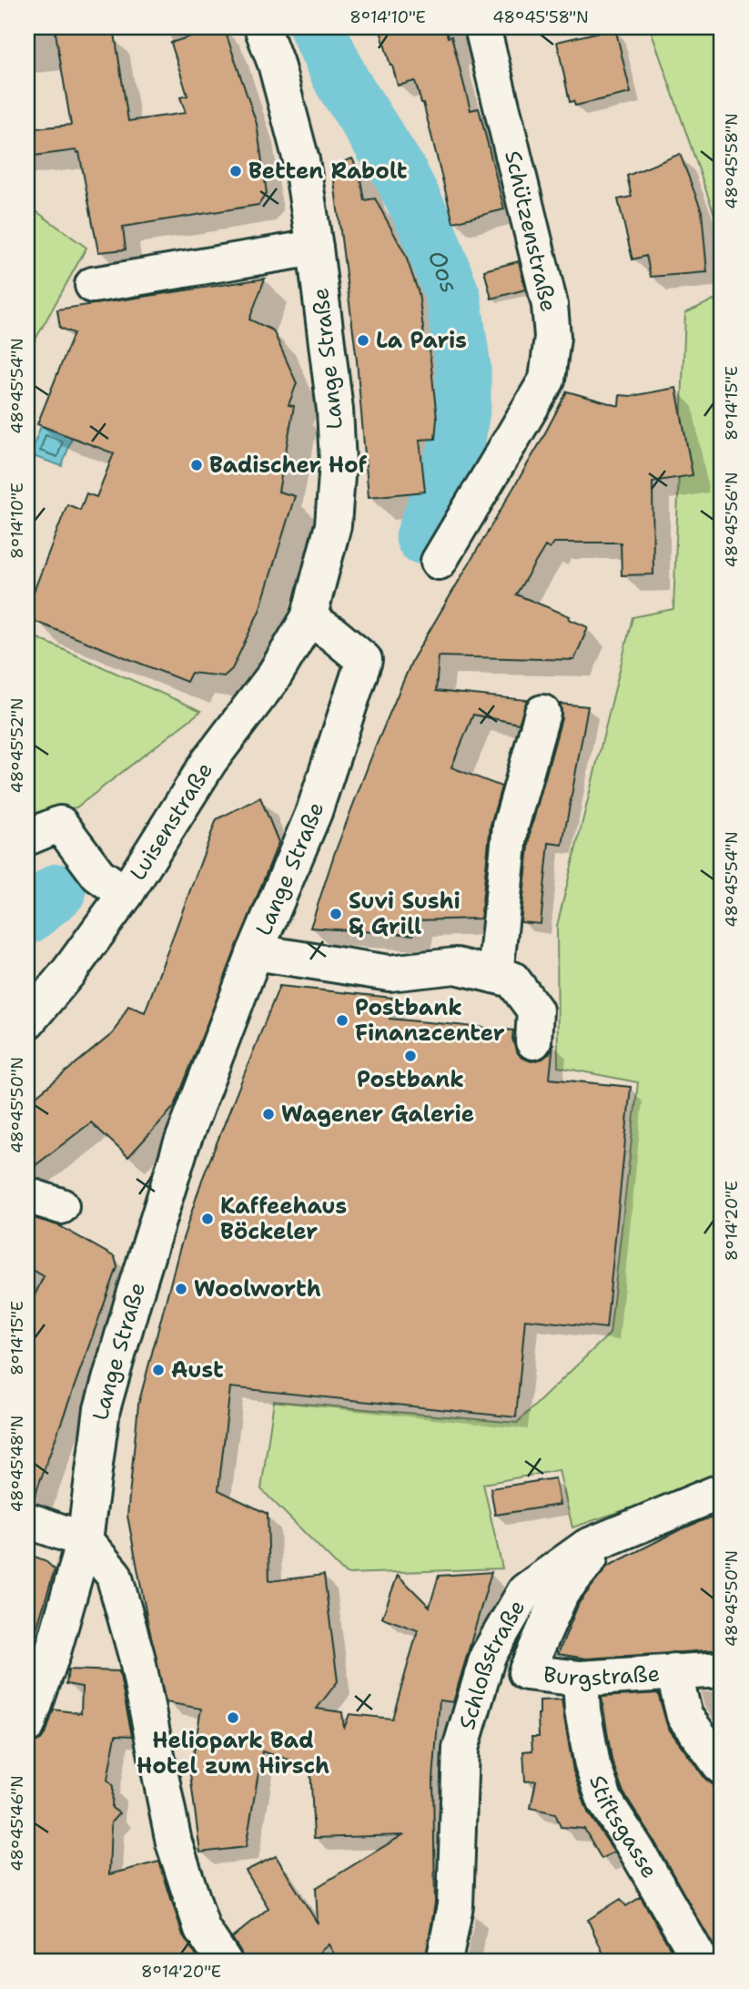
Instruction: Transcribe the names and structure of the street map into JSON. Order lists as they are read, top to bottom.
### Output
{
  "streets": {
    "street": [
      "Schützenstraße",
      "Lange Straße",
      "Luisenstraße",
      "Schloßstraße",
      "Burgstraße",
      "Stiftsgasse"
    ]
  },
  "crossings": [
    ["Lange Straße", "Luisenstraße"],
    ["Schloßstraße", "Burgstraße"],
    ["Burgstraße", "Stiftsgasse"]
  ],
  "water": ["Oos"],
  "places": [
    "Betten Rabolt",
    "La Paris",
    "Badischer Hof",
    "Suvi Sushi & Grill",
    "Postbank Finanzcenter",
    "Postbank",
    "Wagener Galerie",
    "Kaffeehaus Böckeler",
    "Woolworth",
    "Aust",
    "Heliopark Bad Hotel zum Hirsch"
  ],
  "coordinates": [
    "8°14'10\"E",
    "48°45'58\"N",
    "48°45'54\"N",
    "8°14'15\"E",
    "48°45'56\"N",
    "48°45'52\"N",
    "48°45'50\"N",
    "8°14'20\"E",
    "48°45'48\"N",
    "48°45'46\"N"
  ]
}
